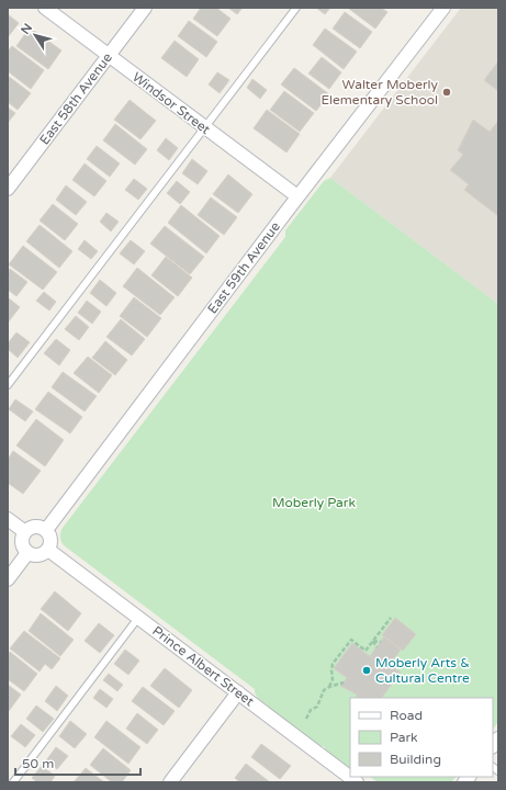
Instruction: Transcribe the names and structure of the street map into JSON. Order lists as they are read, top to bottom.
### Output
{
  "streets": {
    "street": [
      "East 58th Avenue",
      "Windsor Street",
      "East 59th Avenue",
      "Prince Albert Street"
    ]
  },
  "crossings": [
    ["East 58th Avenue", "Windsor Street"],
    ["Windsor Street", "East 59th Avenue"],
    ["East 59th Avenue", "Prince Albert Street"]
  ],
  "parks": ["Moberly Park"],
  "places": ["Walter Moberly Elementary School", "Moberly Arts & Cultural Centre"],
  "legend": ["Road", "Park", "Building"],
  "scale_bar": "50 m",
  "north": "top left"
}
